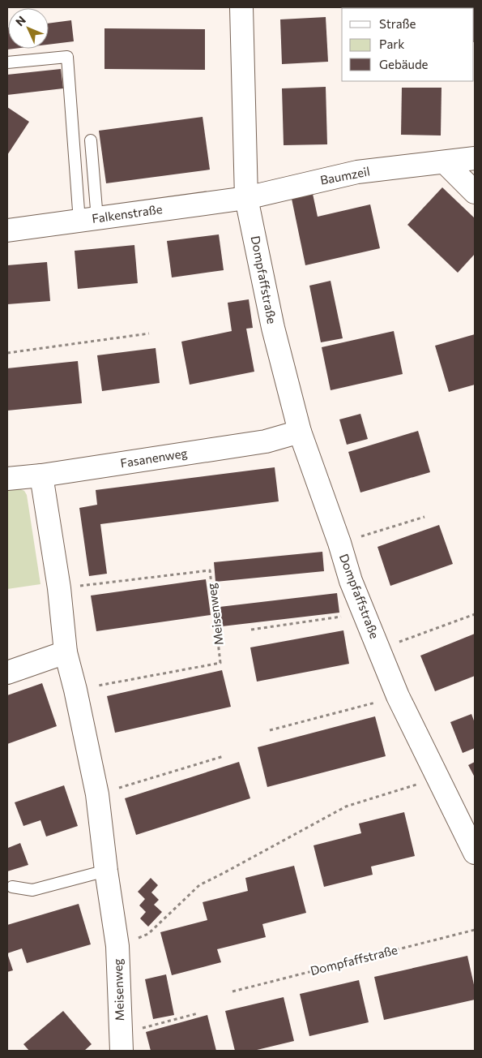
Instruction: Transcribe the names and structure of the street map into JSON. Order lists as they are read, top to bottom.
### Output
{
  "streets": {
    "street": [
      "Baumzeil",
      "Falkenstraße",
      "Dompfaffstraße",
      "Fasanenweg",
      "Meisenweg"
    ]
  },
  "crossings": [
    ["Baumzeil", "Falkenstraße"],
    ["Baumzeil", "Dompfaffstraße"],
    ["Falkenstraße", "Dompfaffstraße"],
    ["Dompfaffstraße", "Fasanenweg"],
    ["Dompfaffstraße", "Meisenweg"],
    ["Fasanenweg", "Meisenweg"]
  ],
  "legend": ["Straße", "Park", "Gebäude"],
  "north": "top left"
}
